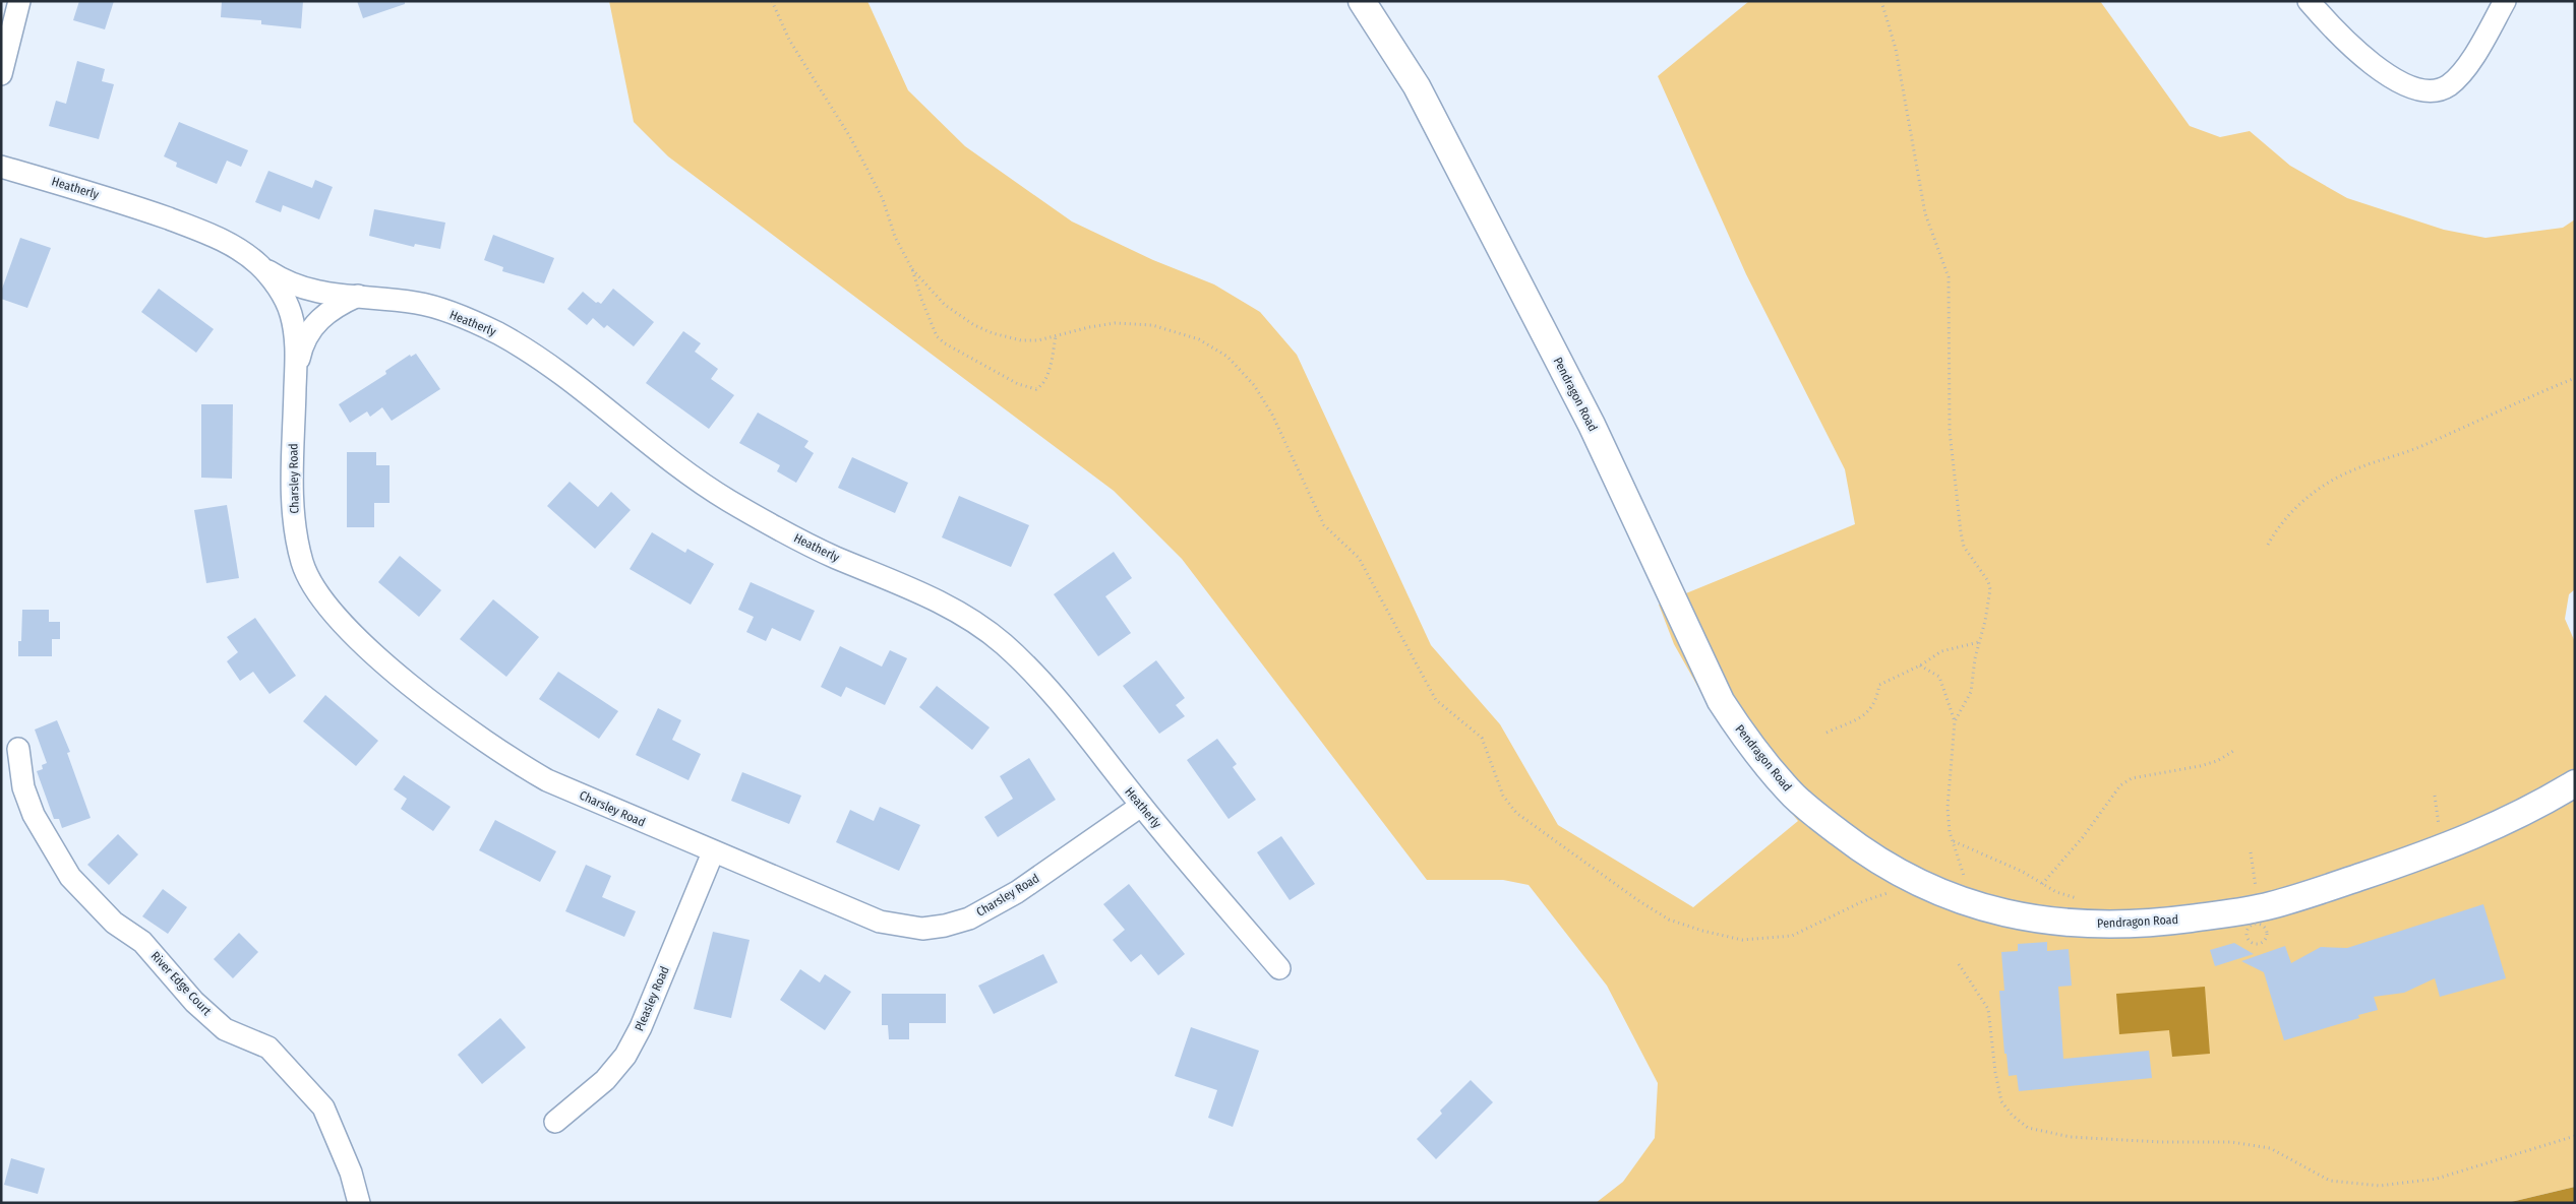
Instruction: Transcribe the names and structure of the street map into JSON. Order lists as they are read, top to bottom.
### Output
{
  "streets": {
    "street": [
      "Heatherly",
      "Pendragon Road",
      "Charsley Road",
      "River Edge Court",
      "Pleasley Road"
    ]
  },
  "crossings": [
    ["Heatherly", "Charsley Road"],
    ["Charsley Road", "Pleasley Road"]
  ]
}
